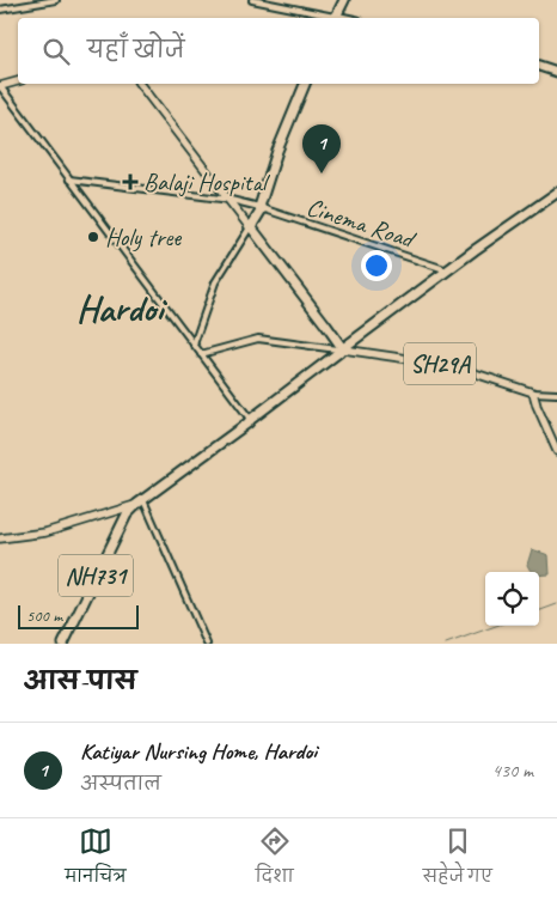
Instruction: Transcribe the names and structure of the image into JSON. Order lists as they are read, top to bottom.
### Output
{
  "streets": {
    "highway": ["NH731"],
    "main road": ["SH29A"],
    "street": ["Cinema Road"]
  },
  "crossings": [
    ["SH29A", "NH731"]
  ],
  "districts": ["Hardoi"],
  "places": {
    "health": ["Balaji Hospital"],
    "other": ["Holy tree"]
  },
  "scale_bar": "500 m",
  "page": {
    "search": "यहाँ खोजें",
    "pins": "1",
    "scale": "500 m",
    "heading": "आस-पास",
    "list": [
      {
        "mark": "1",
        "name": "Katiyar Nursing Home, Hardoi",
        "note": "अस्पताल",
        "value": "430 m"
      }
    ],
    "nav": ["मानचित्र", "दिशा", "सहेजे गए"]
  }
}
